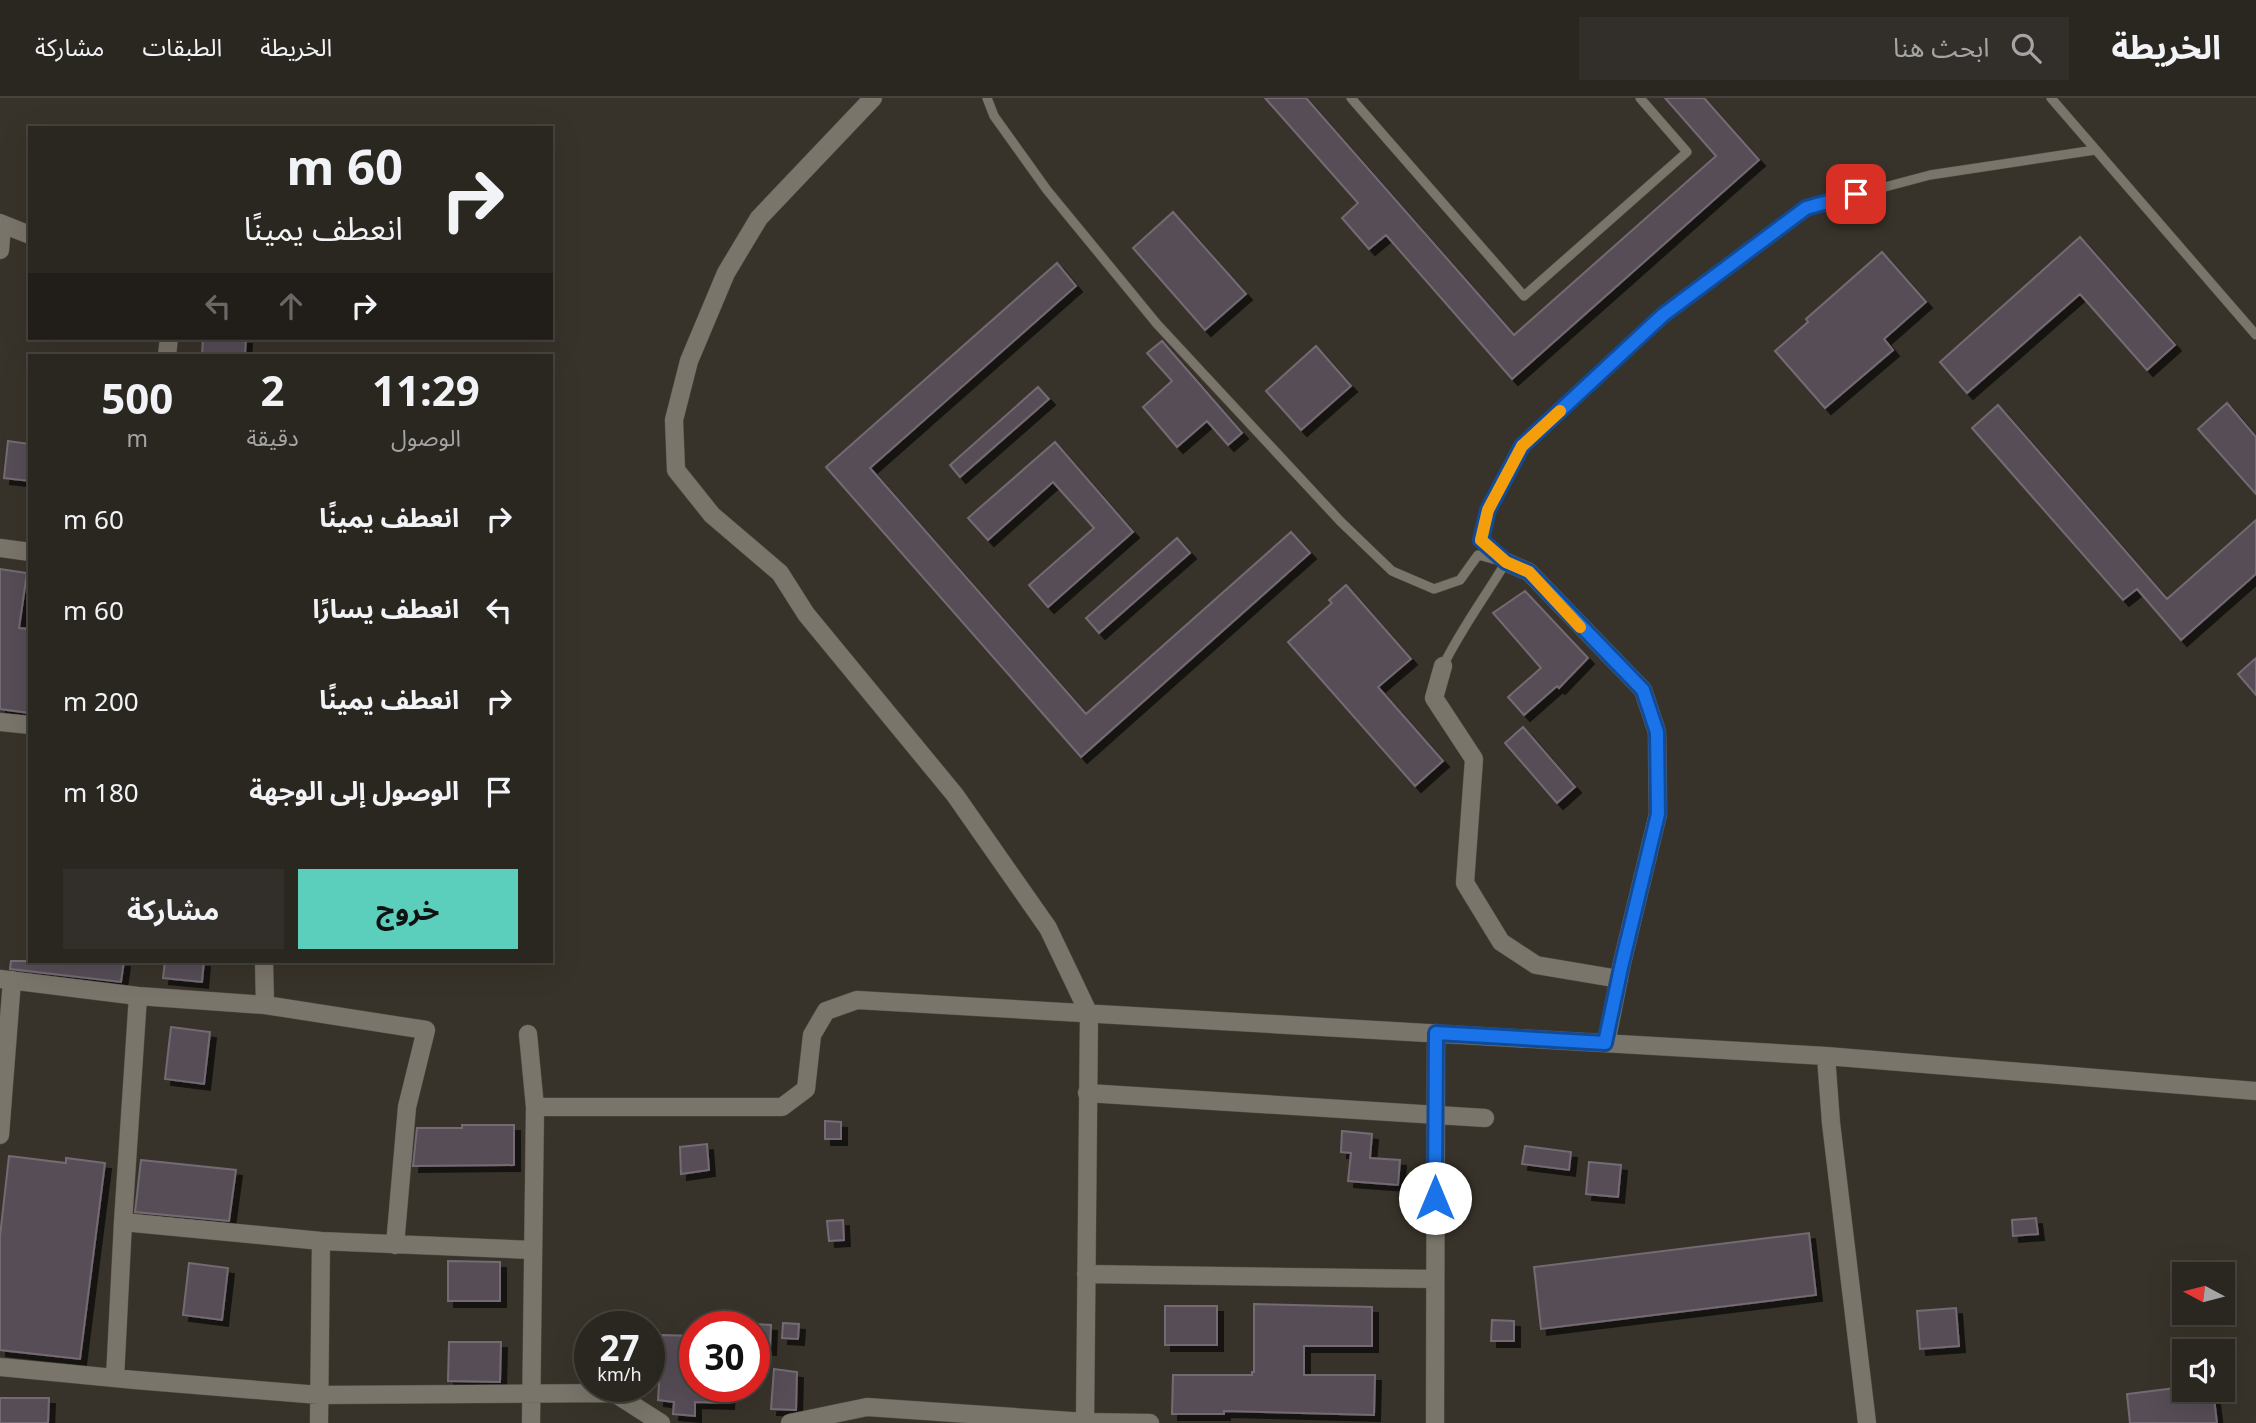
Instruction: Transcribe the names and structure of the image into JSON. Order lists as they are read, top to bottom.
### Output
{
  "north": "left",
  "page": {
    "header": "الخريطة",
    "search": "ابحث هنا",
    "nav": ["الخريطة", "الطبقات", "مشاركة"],
    "turn": ["60 m", "انعطف يمينًا"],
    "eta": [
      "11:29",
      "الوصول",
      "2",
      "دقيقة",
      "500",
      "m"
    ],
    "list": [
      {
        "name": "انعطف يمينًا",
        "value": "60 m"
      },
      {
        "name": "انعطف يسارًا",
        "value": "60 m"
      },
      {
        "name": "انعطف يمينًا",
        "value": "200 m"
      },
      {
        "name": "الوصول إلى الوجهة",
        "value": "180 m"
      }
    ],
    "buttons": ["خروج", "مشاركة"],
    "speed": "27 km/h",
    "limit": "30"
  }
}
